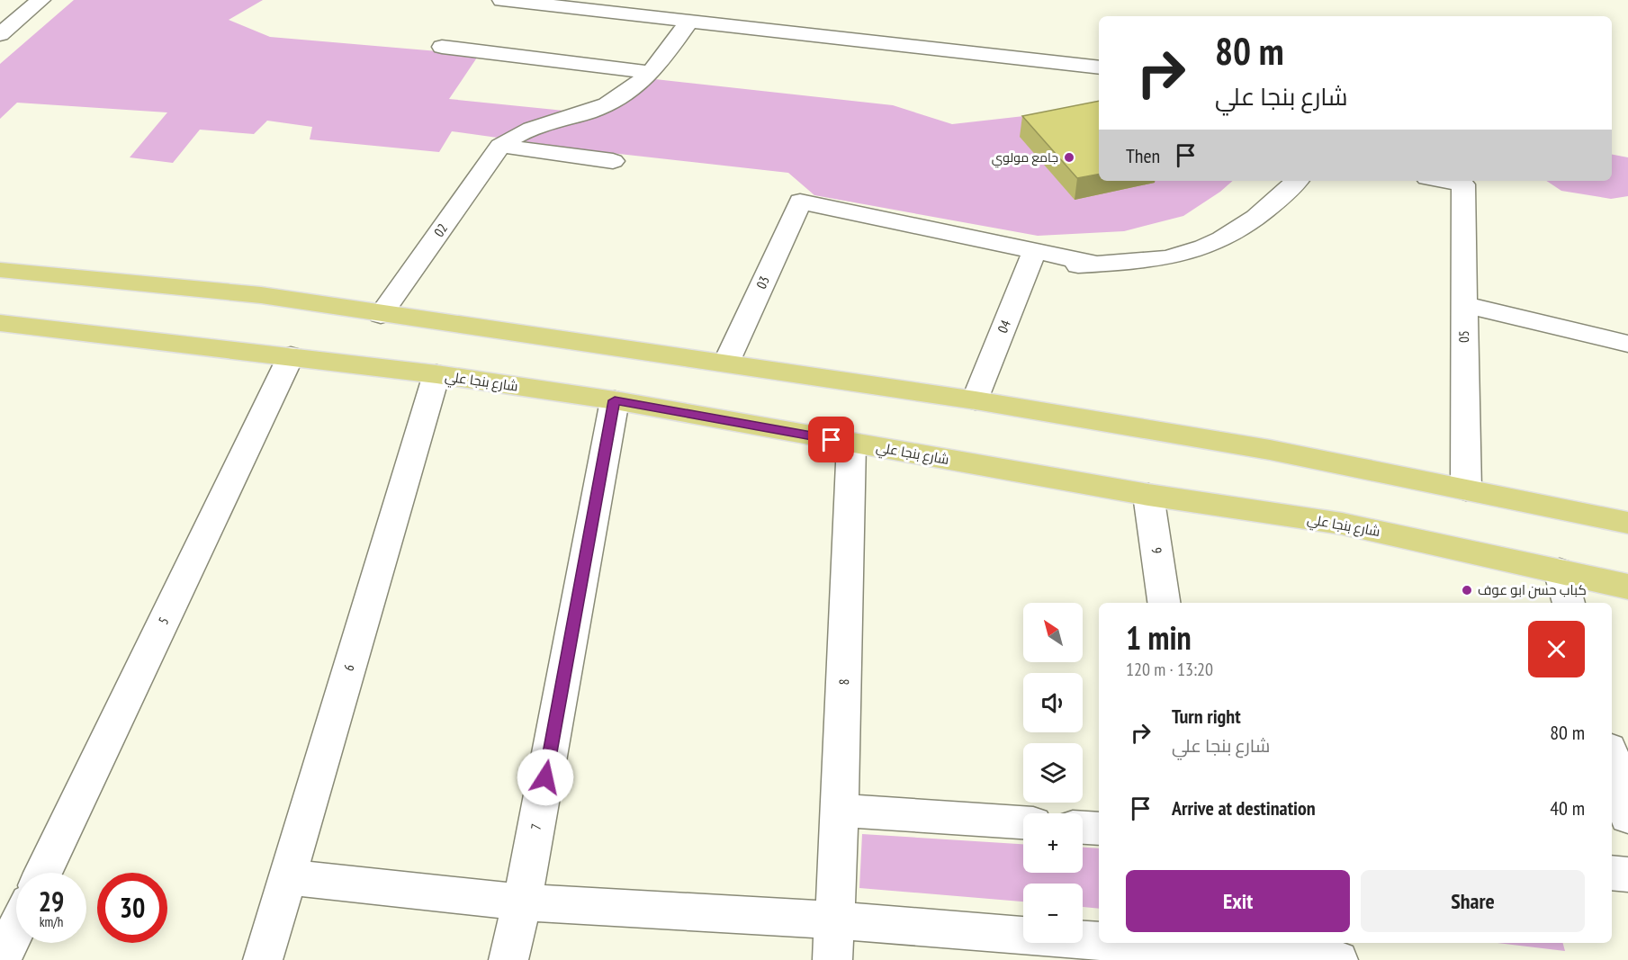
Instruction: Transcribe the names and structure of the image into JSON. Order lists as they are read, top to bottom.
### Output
{
  "streets": {
    "main road": ["شارع بنجا علي"],
    "street": [
      "02",
      "03",
      "04",
      "05",
      "9",
      "5",
      "6",
      "8",
      "7"
    ]
  },
  "crossings": [
    ["03", "04"],
    ["شارع بنجا علي", "9"],
    ["شارع بنجا علي", "5"],
    ["شارع بنجا علي", "6"],
    ["شارع بنجا علي", "8"],
    ["شارع بنجا علي", "7"]
  ],
  "places": ["جامع مولوي", "كباب حسن ابو عوف"],
  "north": "top left",
  "page": {
    "turn": ["80 m", "شارع بنجا علي"],
    "then": "Then",
    "map_buttons": ["+", "−"],
    "heading": ["1 min", "120 m · 13:20"],
    "list": [
      {
        "name": "Turn right",
        "note": "شارع بنجا علي",
        "value": "80 m"
      },
      {
        "name": "Arrive at destination",
        "value": "40 m"
      }
    ],
    "buttons": ["Exit", "Share"],
    "speed": "29 km/h",
    "limit": "30"
  }
}
